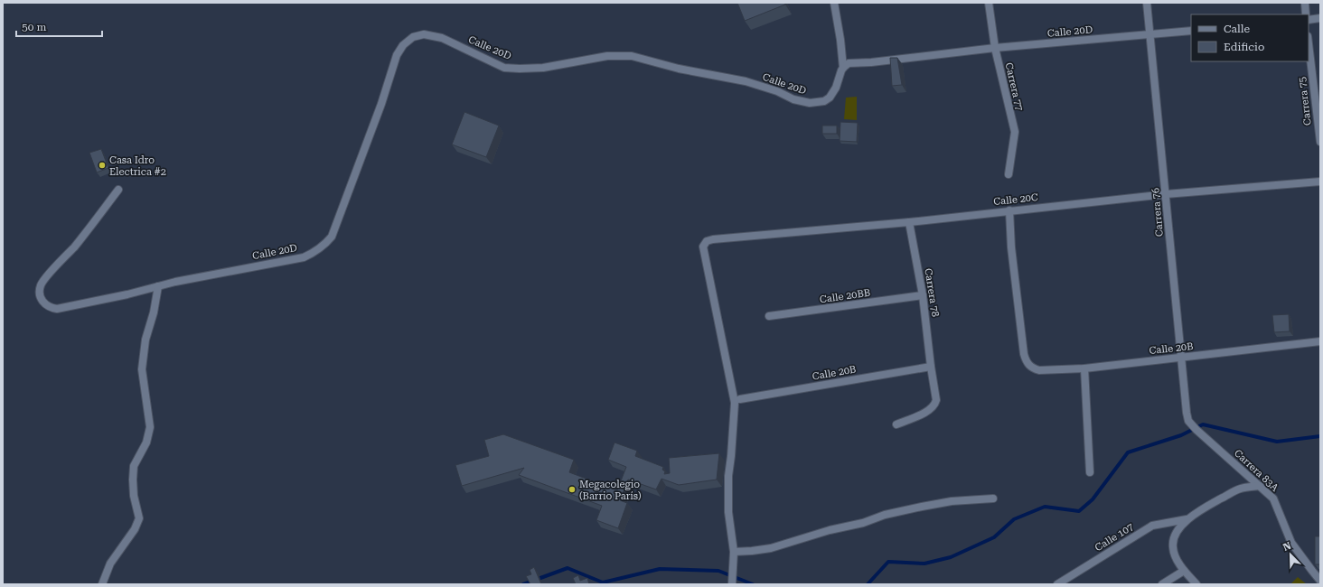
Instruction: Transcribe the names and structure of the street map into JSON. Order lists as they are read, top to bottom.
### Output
{
  "streets": {
    "street": [
      "Calle 20D",
      "Carrera 77",
      "Carrera 75",
      "Calle 20C",
      "Carrera 76",
      "Carrera 78",
      "Calle 20BB",
      "Calle 20B",
      "Carrera 83A",
      "Calle 107"
    ]
  },
  "crossings": [
    ["Calle 20D", "Carrera 77"],
    ["Calle 20D", "Carrera 76"],
    ["Calle 20C", "Carrera 76"],
    ["Calle 20C", "Carrera 78"],
    ["Calle 20C", "Calle 20B"],
    ["Carrera 76", "Calle 20B"],
    ["Carrera 76", "Carrera 83A"],
    ["Carrera 78", "Calle 20BB"],
    ["Carrera 78", "Calle 20B"],
    ["Carrera 83A", "Calle 107"]
  ],
  "places": ["Casa Idro Electrica #2", "Megacolegio (Barrio París)"],
  "legend": ["Calle", "Edificio"],
  "scale_bar": "50 m",
  "north": "top left"
}
